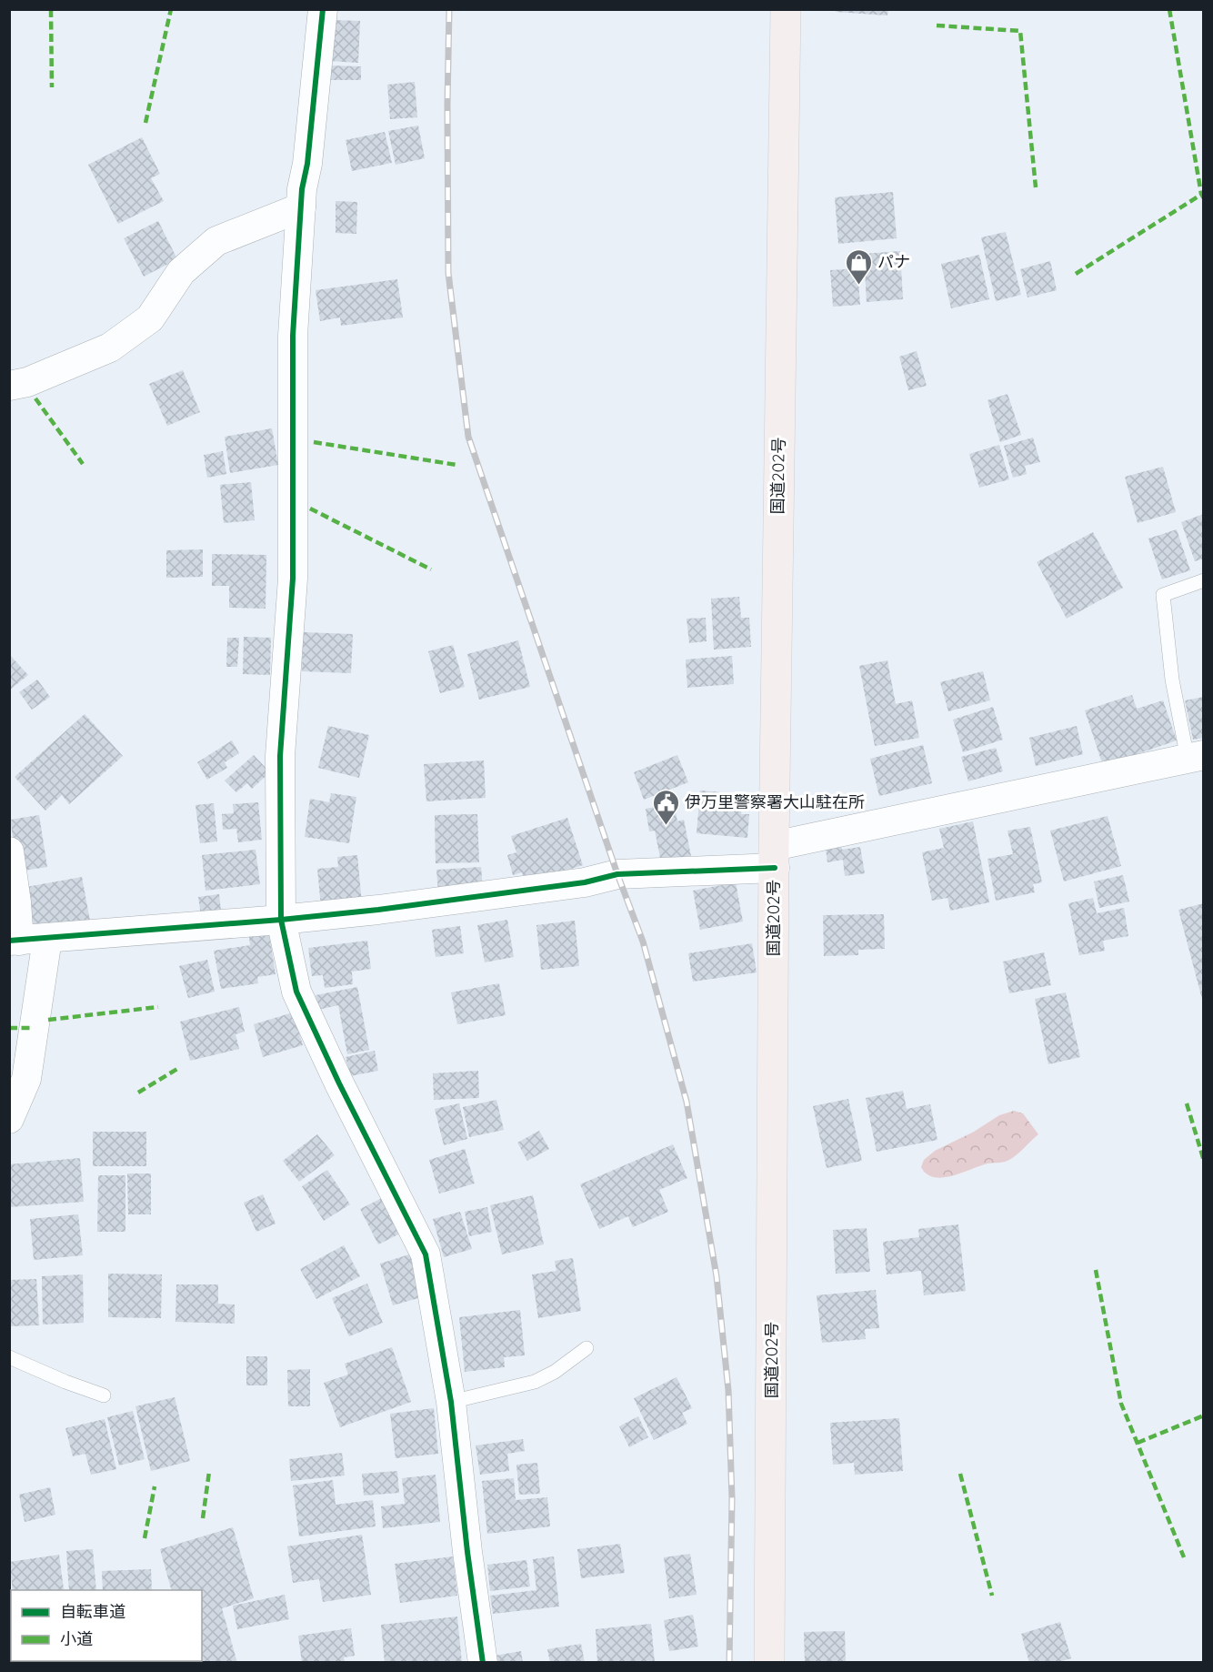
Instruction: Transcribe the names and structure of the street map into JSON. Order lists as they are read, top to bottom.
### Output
{
  "streets": {
    "highway": ["国道202号"]
  },
  "places": {
    "shop": ["パナ"],
    "public building": ["伊万里警察署大山駐在所"]
  },
  "legend": ["自転車道", "小道"]
}
